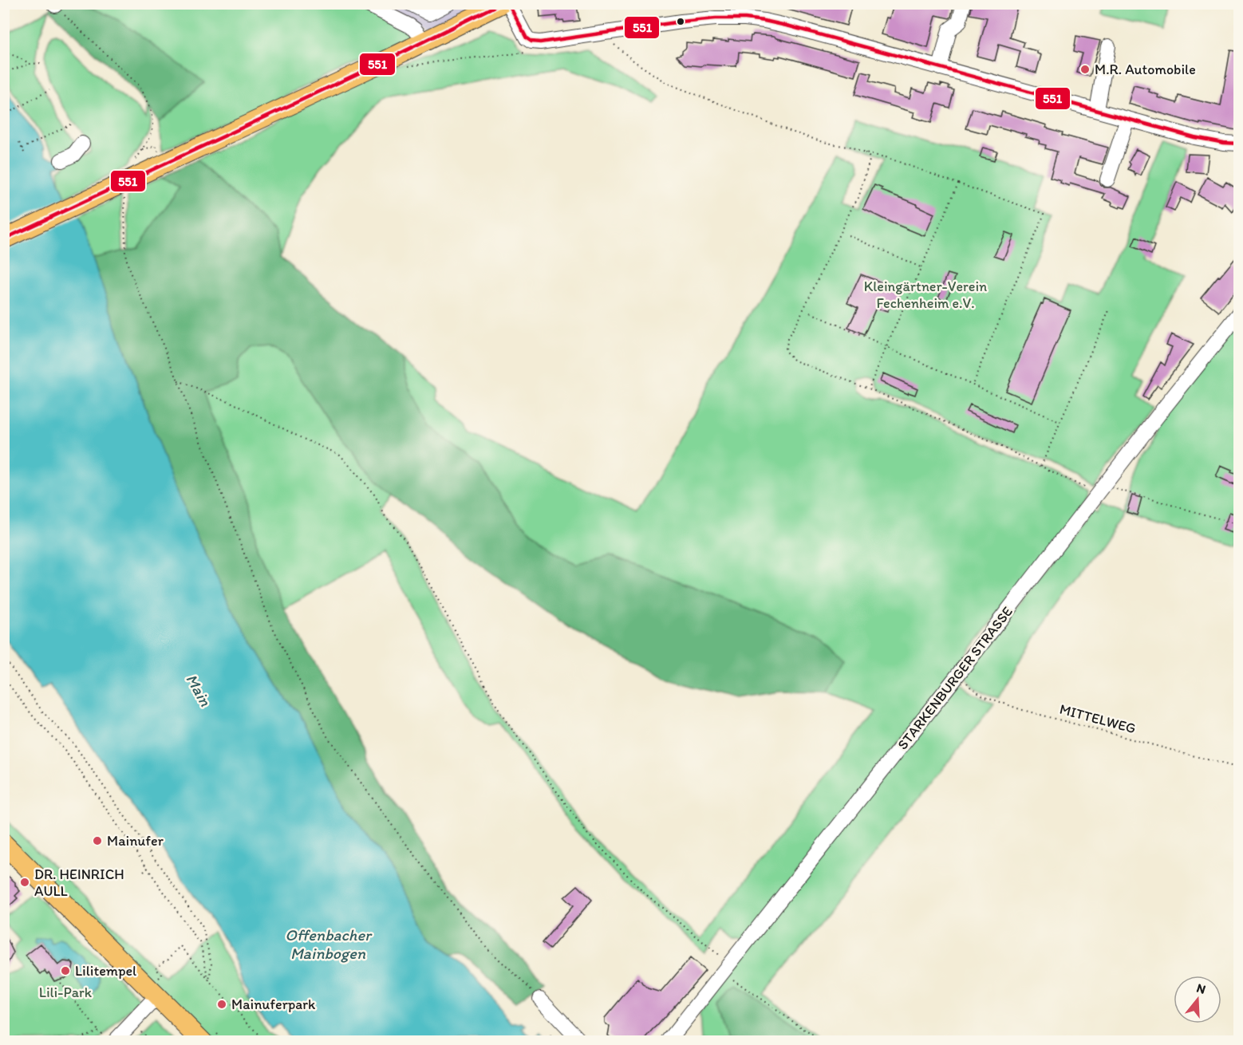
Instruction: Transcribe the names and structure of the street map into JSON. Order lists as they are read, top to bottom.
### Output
{
  "streets": {
    "street": ["STARKENBURGER STRASSE"],
    "path": ["MITTELWEG"]
  },
  "crossings": [
    ["STARKENBURGER STRASSE", "MITTELWEG"]
  ],
  "water": ["Main", "Offenbacher Mainbogen"],
  "parks": ["Kleingärtner-Verein Fechenheim e.V.", "Lili-Park"],
  "places": [
    "M.R. Automobile",
    "Mainufer",
    "DR. HEINRICH AULL",
    "Lilitempel",
    "Mainuferpark"
  ],
  "lines": ["transit line 551"],
  "north": "top"
}
